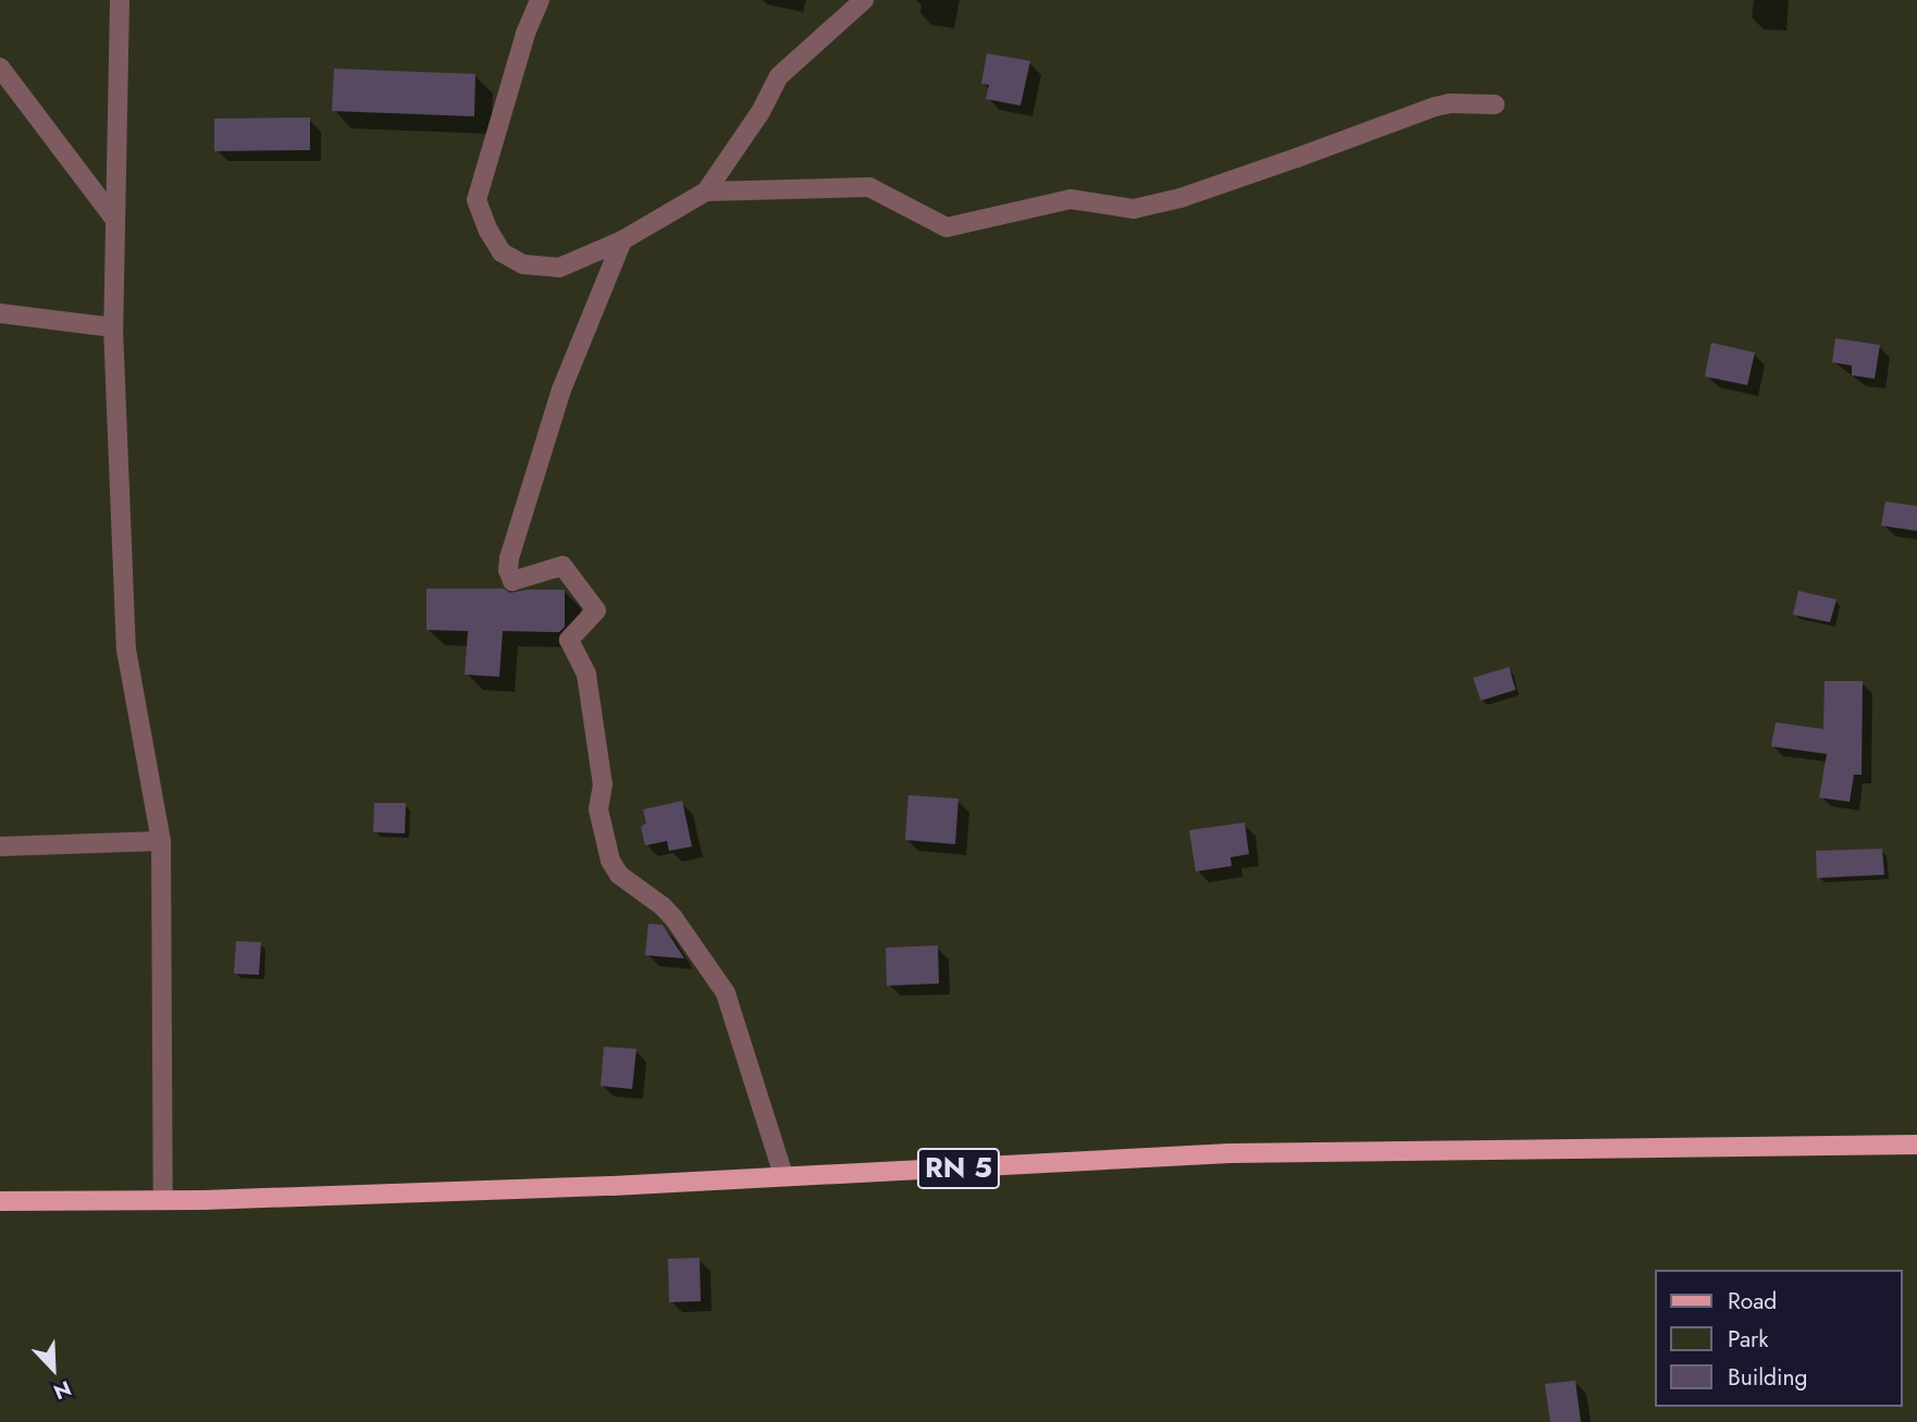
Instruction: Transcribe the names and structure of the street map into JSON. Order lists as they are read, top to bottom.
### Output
{
  "streets": {
    "main road": ["RN 5"]
  },
  "legend": ["Road", "Park", "Building"],
  "north": "bottom right"
}
